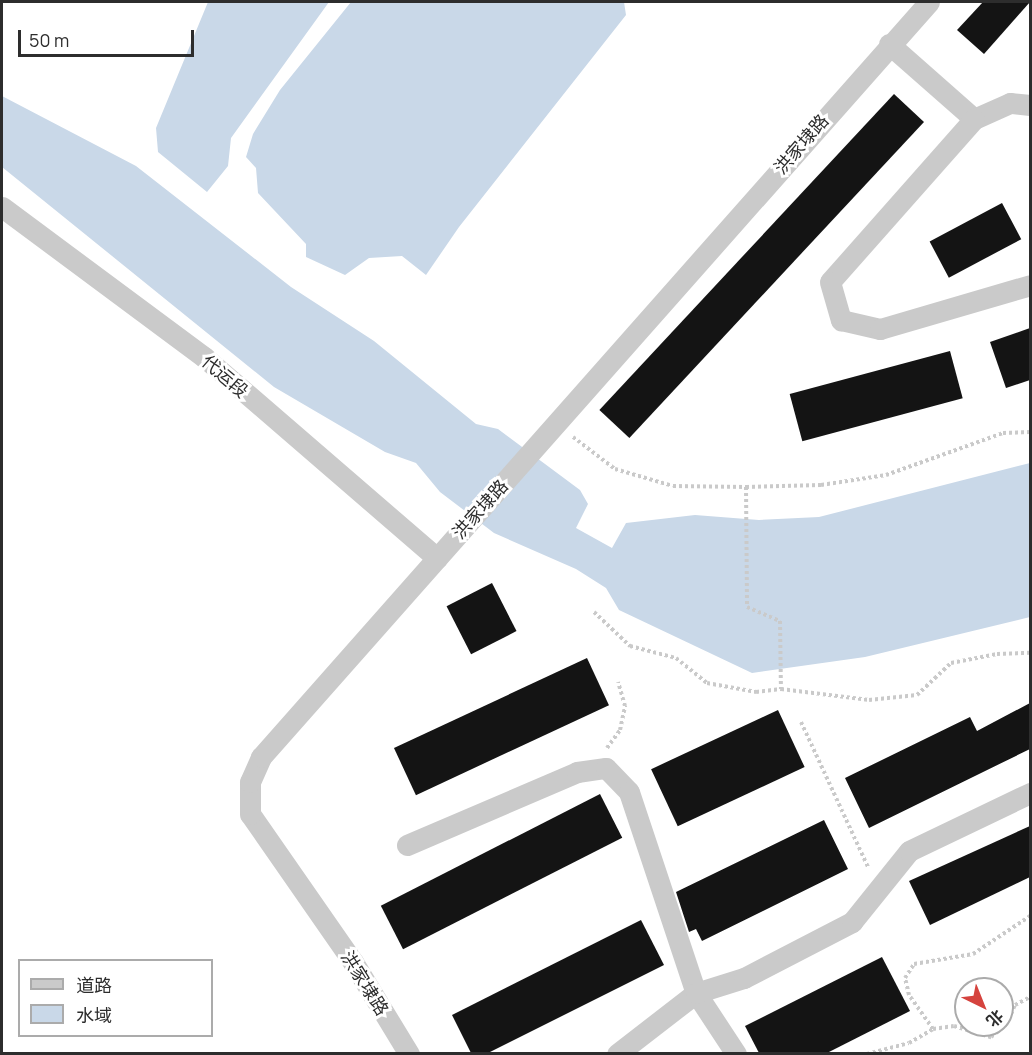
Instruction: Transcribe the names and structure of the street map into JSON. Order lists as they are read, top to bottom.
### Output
{
  "streets": {
    "street": ["洪家埭路", "代运段"]
  },
  "crossings": [
    ["洪家埭路", "代运段"]
  ],
  "legend": ["道路", "水域"],
  "scale_bar": "50 m",
  "north": "bottom right"
}
